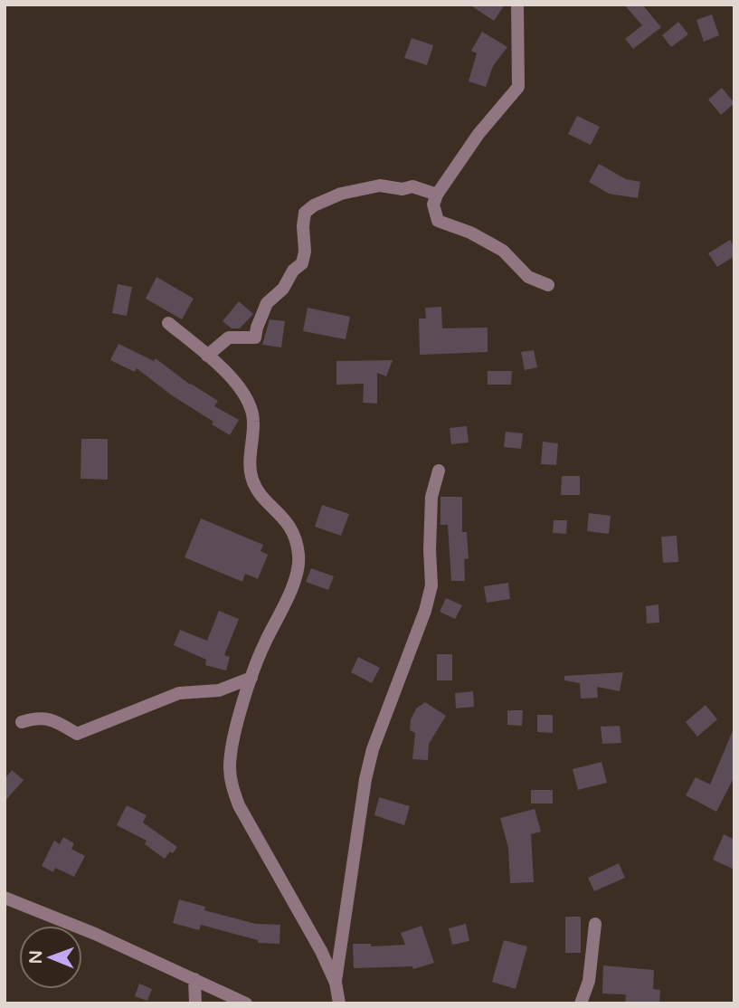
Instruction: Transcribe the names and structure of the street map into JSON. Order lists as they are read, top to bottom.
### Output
{
  "north": "left"
}
